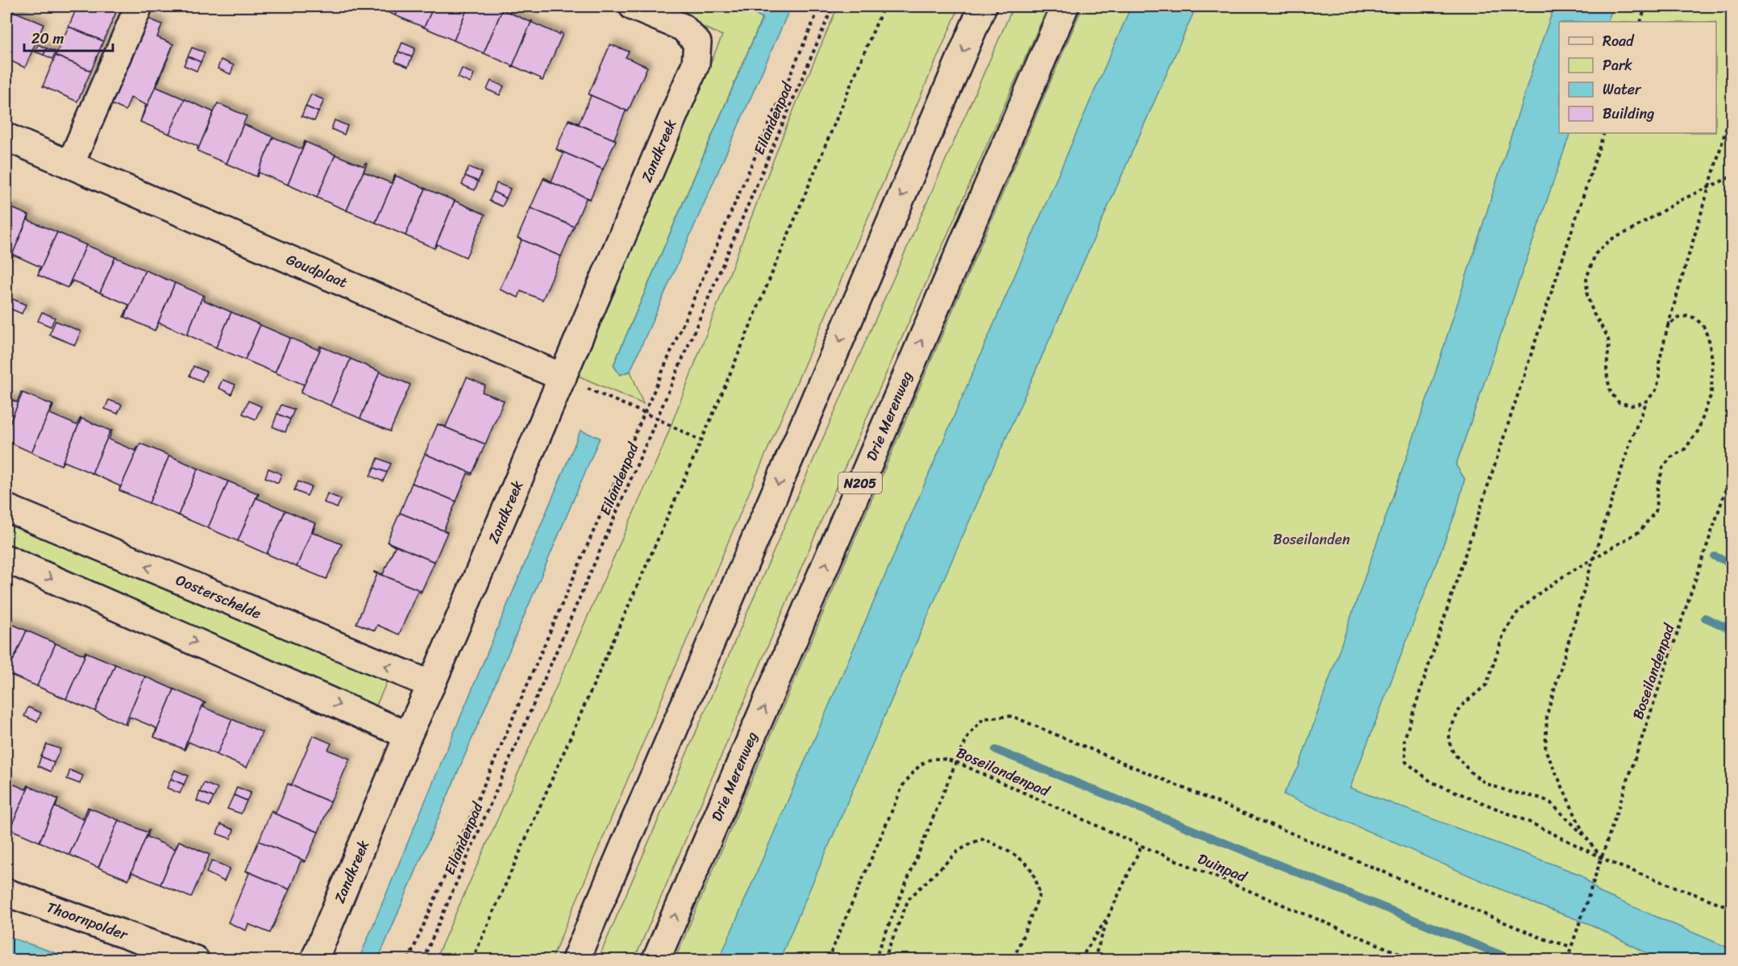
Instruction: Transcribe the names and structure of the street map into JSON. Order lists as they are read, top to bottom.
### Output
{
  "streets": {
    "main road": [
      "Zandkreek",
      "Goudplaat",
      "Drie Merenweg",
      "N205",
      "Oosterschelde",
      "Thoornpolder"
    ],
    "path": ["Eilandenpad", "Boseilandenpad", "Duinpad"]
  },
  "crossings": [
    ["Zandkreek", "Goudplaat"],
    ["Zandkreek", "Oosterschelde"],
    ["Boseilandenpad", "Duinpad"]
  ],
  "parks": ["Boseilanden"],
  "legend": [
    "Road",
    "Park",
    "Water",
    "Building"
  ],
  "scale_bar": "20 m"
}
